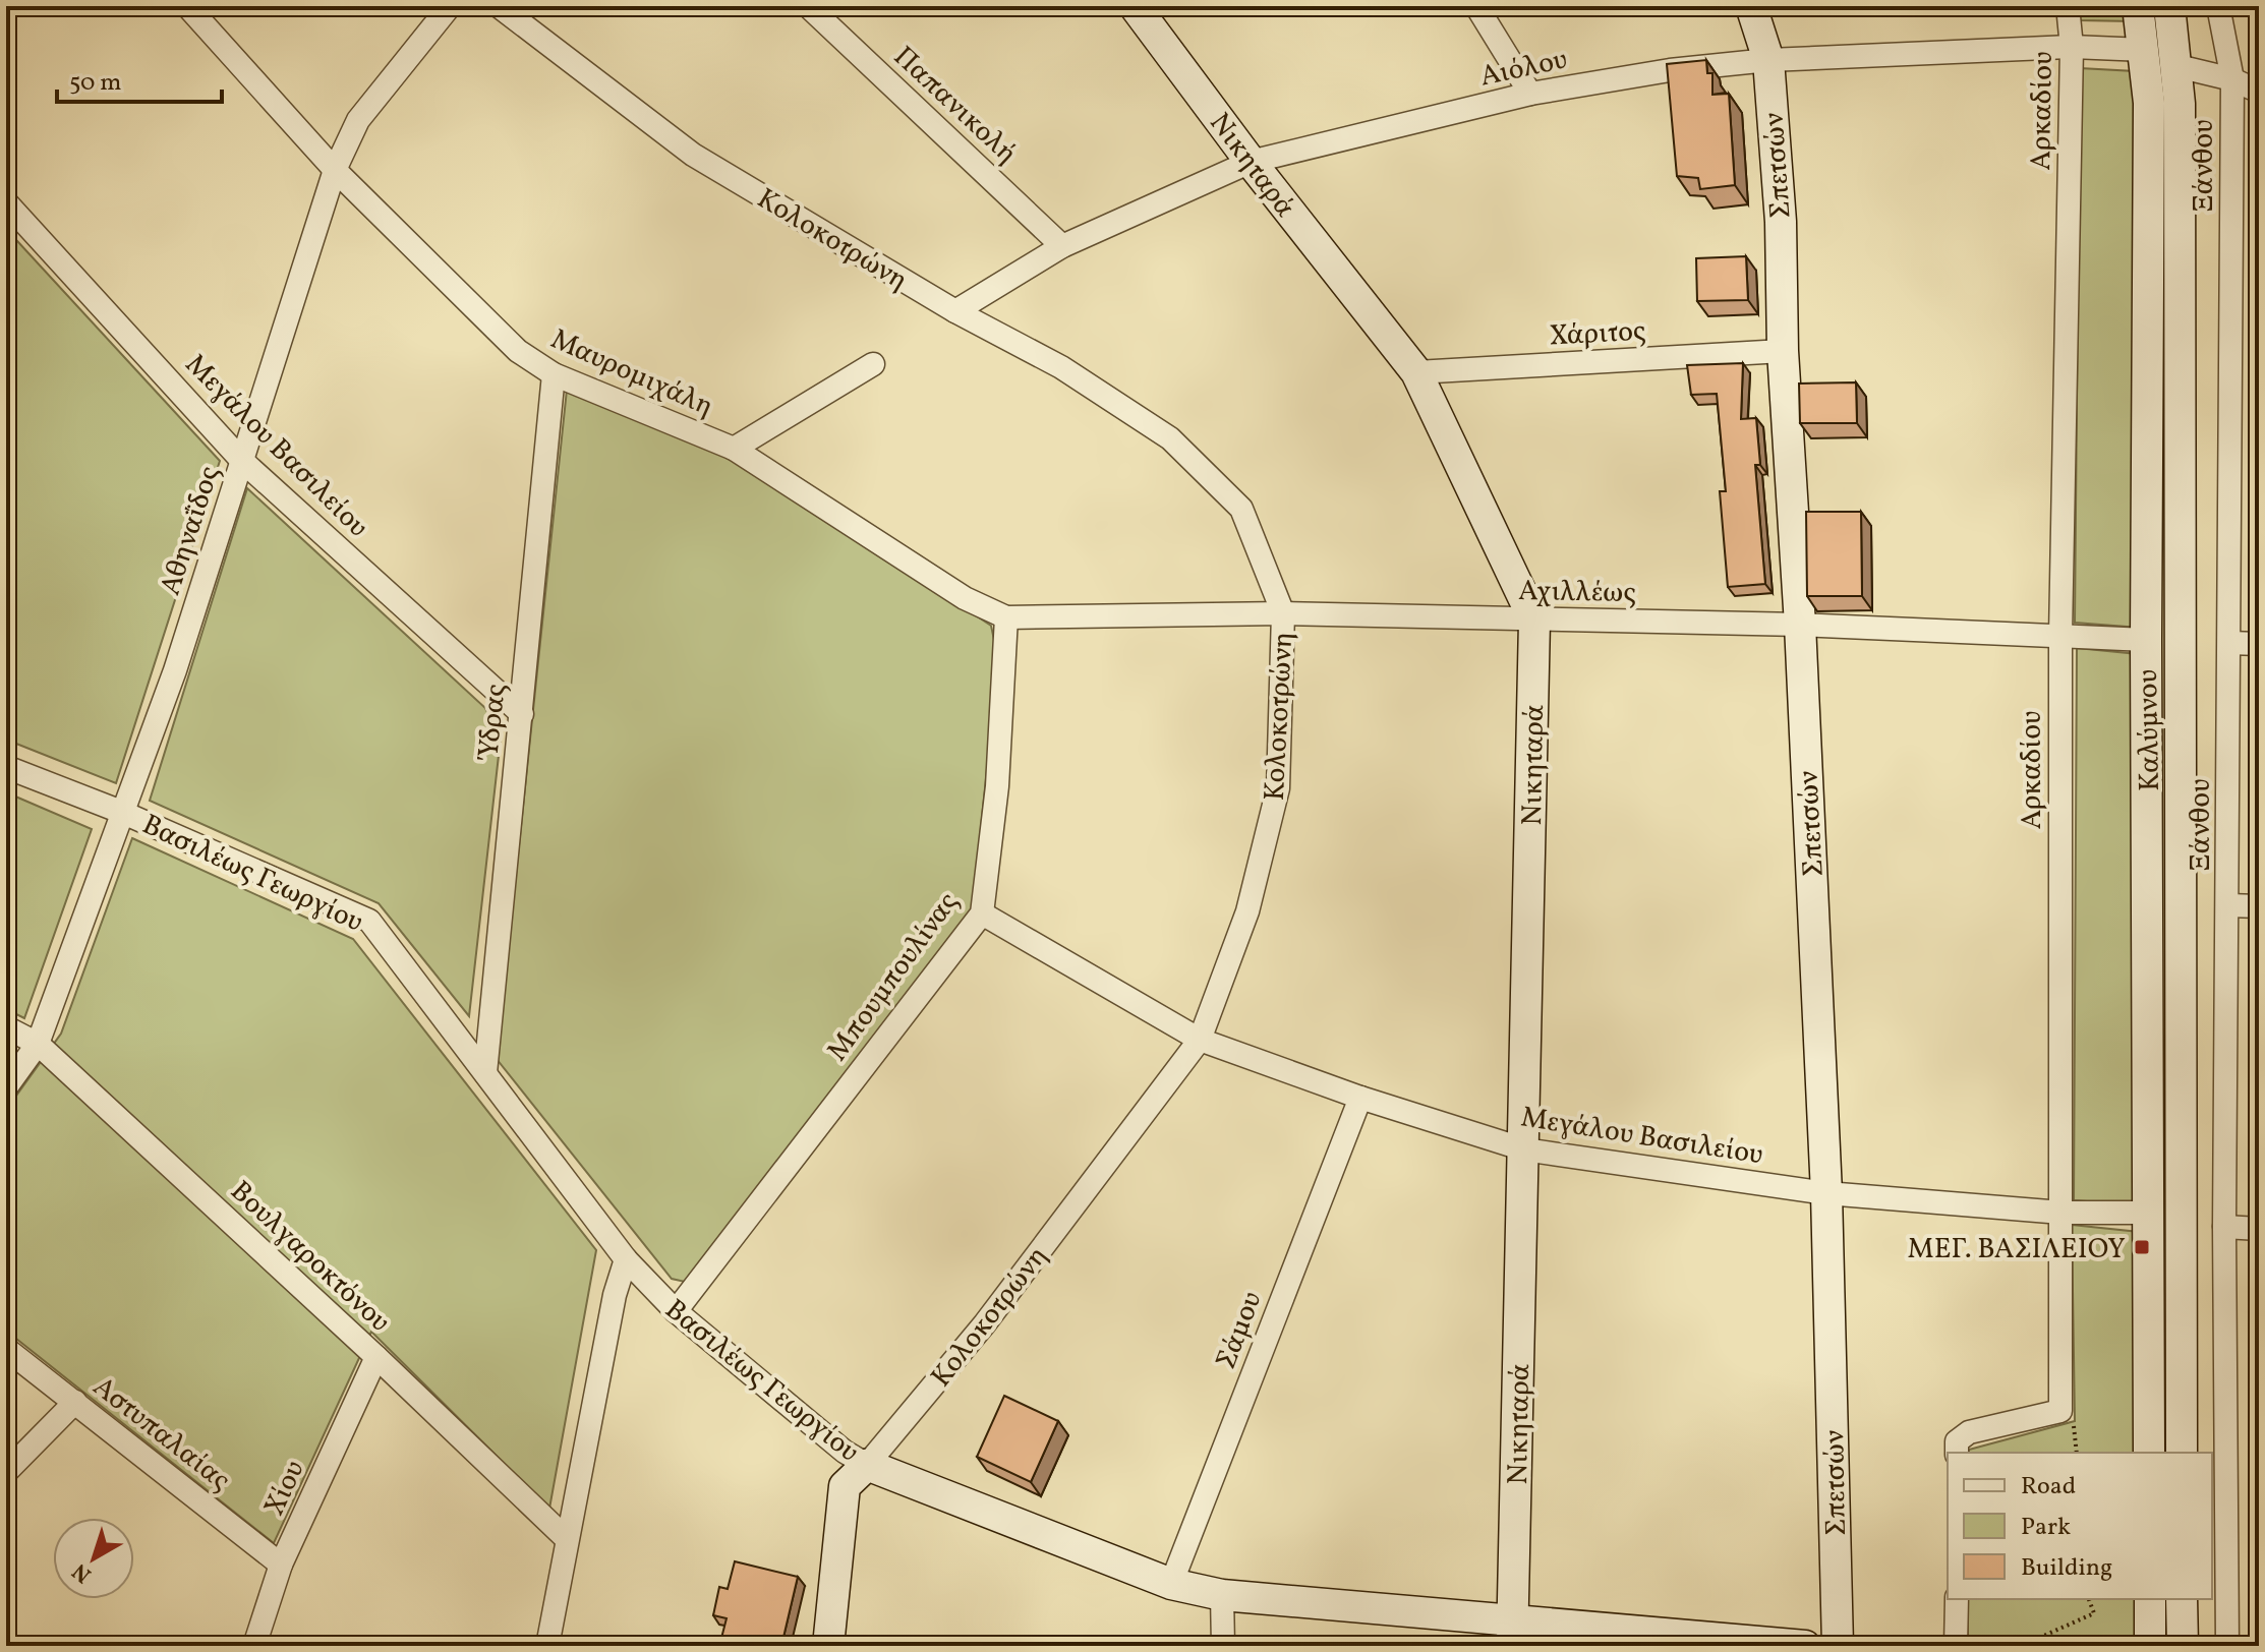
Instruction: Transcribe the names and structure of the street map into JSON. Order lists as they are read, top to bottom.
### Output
{
  "streets": {
    "street": [
      "Αιόλου",
      "Παπανικολή",
      "Αρκαδίου",
      "Νικηταρά",
      "Σπετσών",
      "Ξάνθου",
      "Κολοκοτρώνη",
      "Χάριτος",
      "Μαυρομιχάλη",
      "Μεγάλου Βασιλείου",
      "Αθηναΐδος",
      "Αχιλλέως",
      "Ύδρας",
      "Καλύμνου",
      "Βασιλέως Γεωργίου",
      "Μπουμπουλίνας",
      "Βουλγαροκτόνου",
      "Σάμου",
      "Αστυπαλαίας",
      "Χίου"
    ]
  },
  "crossings": [
    ["Αιόλου", "Παπανικολή"],
    ["Αιόλου", "Αρκαδίου"],
    ["Αιόλου", "Νικηταρά"],
    ["Αιόλου", "Σπετσών"],
    ["Αιόλου", "Κολοκοτρώνη"],
    ["Αιόλου", "Καλύμνου"],
    ["Αρκαδίου", "Μεγάλου Βασιλείου"],
    ["Αρκαδίου", "Αχιλλέως"],
    ["Νικηταρά", "Χάριτος"],
    ["Νικηταρά", "Μεγάλου Βασιλείου"],
    ["Νικηταρά", "Αχιλλέως"],
    ["Νικηταρά", "Βασιλέως Γεωργίου"],
    ["Σπετσών", "Χάριτος"],
    ["Σπετσών", "Μεγάλου Βασιλείου"],
    ["Σπετσών", "Αχιλλέως"],
    ["Κολοκοτρώνη", "Μεγάλου Βασιλείου"],
    ["Κολοκοτρώνη", "Αχιλλέως"],
    ["Κολοκοτρώνη", "Βασιλέως Γεωργίου"],
    ["Μαυρομιχάλη", "Αθηναΐδος"],
    ["Μαυρομιχάλη", "Αχιλλέως"],
    ["Μαυρομιχάλη", "Ύδρας"],
    ["Μαυρομιχάλη", "Μπουμπουλίνας"],
    ["Μεγάλου Βασιλείου", "Αθηναΐδος"],
    ["Μεγάλου Βασιλείου", "Ύδρας"],
    ["Μεγάλου Βασιλείου", "Καλύμνου"],
    ["Μεγάλου Βασιλείου", "Μπουμπουλίνας"],
    ["Μεγάλου Βασιλείου", "Σάμου"],
    ["Αθηναΐδος", "Βασιλέως Γεωργίου"],
    ["Αθηναΐδος", "Βουλγαροκτόνου"],
    ["Αχιλλέως", "Καλύμνου"],
    ["Αχιλλέως", "Μπουμπουλίνας"],
    ["Ύδρας", "Βασιλέως Γεωργίου"],
    ["Βασιλέως Γεωργίου", "Μπουμπουλίνας"],
    ["Βασιλέως Γεωργίου", "Σάμου"],
    ["Βουλγαροκτόνου", "Χίου"],
    ["Αστυπαλαίας", "Χίου"]
  ],
  "places": {
    "transit": ["ΜΕΓ. ΒΑΣΙΛΕΙΟΥ"]
  },
  "legend": ["Road", "Park", "Building"],
  "scale_bar": "50 m",
  "north": "bottom left"
}
